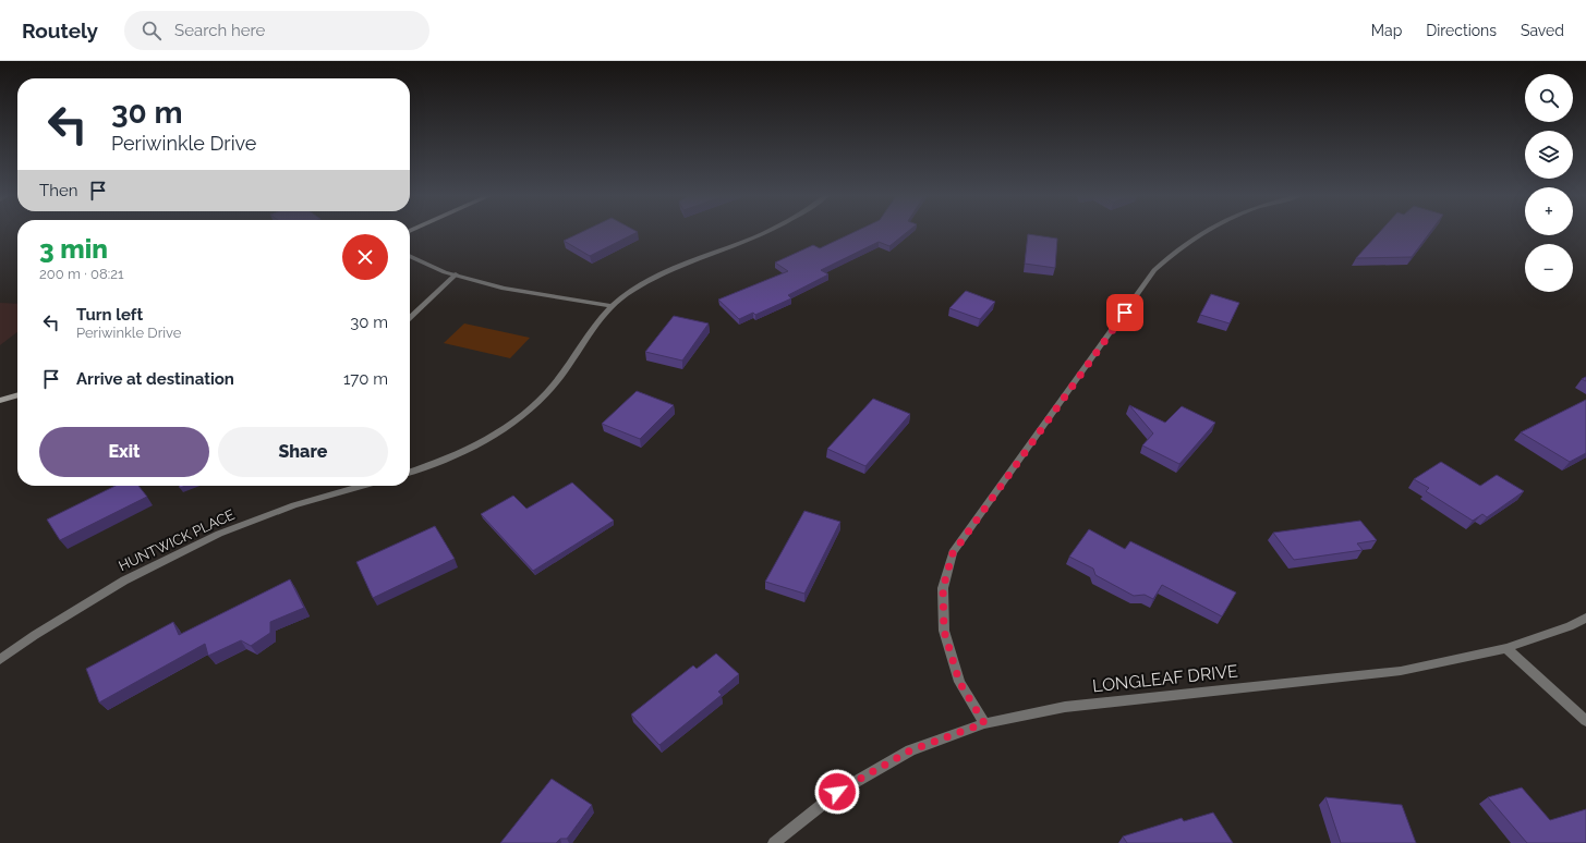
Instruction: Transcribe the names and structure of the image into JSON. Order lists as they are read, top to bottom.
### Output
{
  "streets": {
    "street": ["HUNTWICK PLACE", "LONGLEAF DRIVE"]
  },
  "page": {
    "header": "Routely",
    "search": "Search here",
    "nav": ["Map", "Directions", "Saved"],
    "map_buttons": ["+", "−"],
    "turn": ["30 m", "Periwinkle Drive"],
    "then": "Then",
    "heading": ["3 min", "200 m · 08:21"],
    "list": [
      {
        "name": "Turn left",
        "note": "Periwinkle Drive",
        "value": "30 m"
      },
      {
        "name": "Arrive at destination",
        "value": "170 m"
      }
    ],
    "buttons": ["Exit", "Share"]
  }
}
